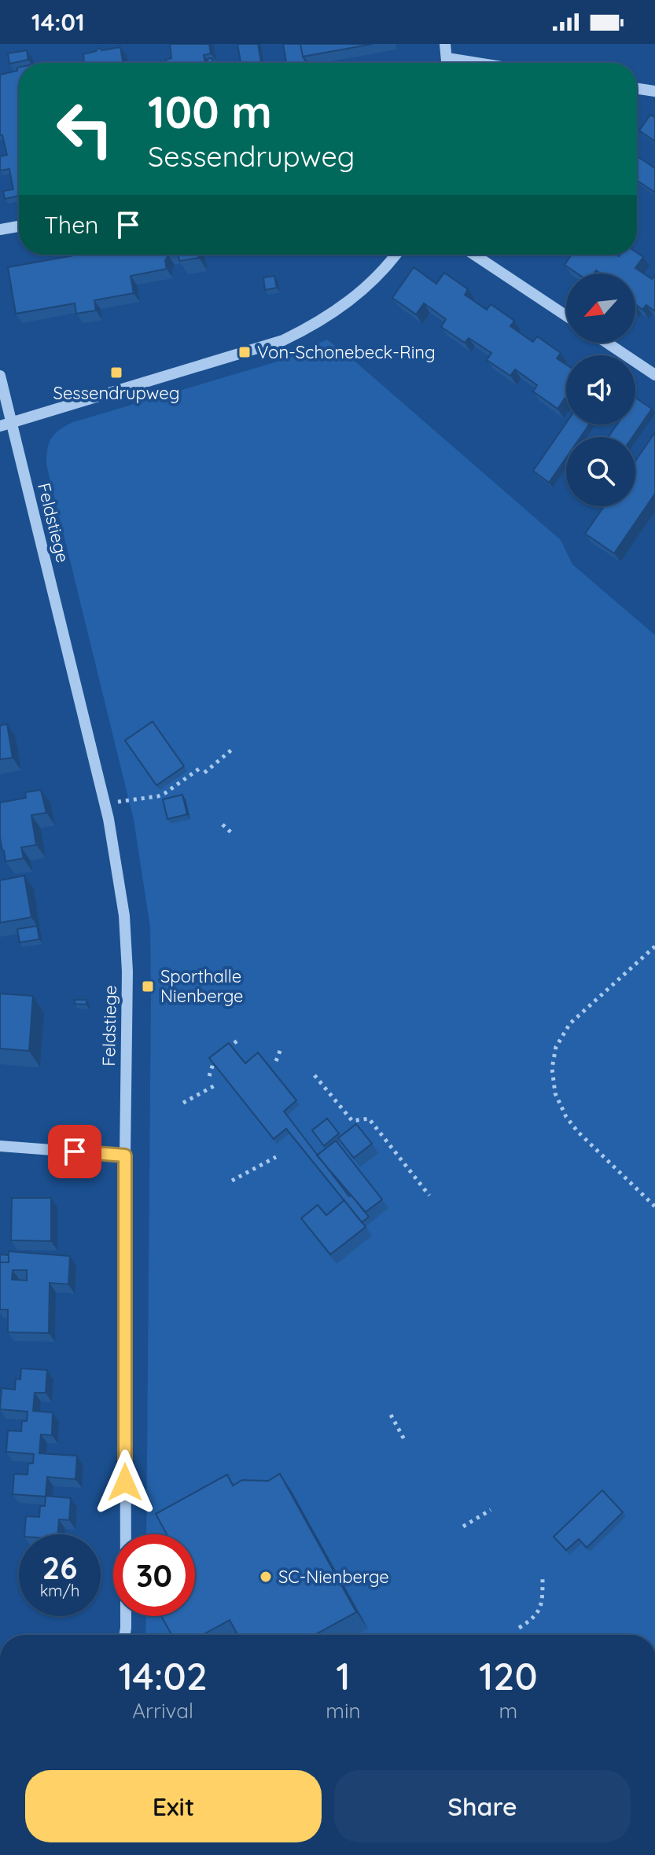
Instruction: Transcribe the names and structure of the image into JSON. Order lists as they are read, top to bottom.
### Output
{
  "streets": {
    "street": ["Feldstiege"]
  },
  "places": {
    "transit": ["Von-Schonebeck-Ring", "Sessendrupweg", "Sporthalle Nienberge"],
    "other": ["SC-Nienberge"]
  },
  "north": "bottom left",
  "page": {
    "status": "14:01",
    "turn": ["100 m", "Sessendrupweg"],
    "then": "Then",
    "speed": "26 km/h",
    "limit": "30",
    "eta": [
      "14:02",
      "Arrival",
      "1",
      "min",
      "120",
      "m"
    ],
    "buttons": ["Exit", "Share"]
  }
}
